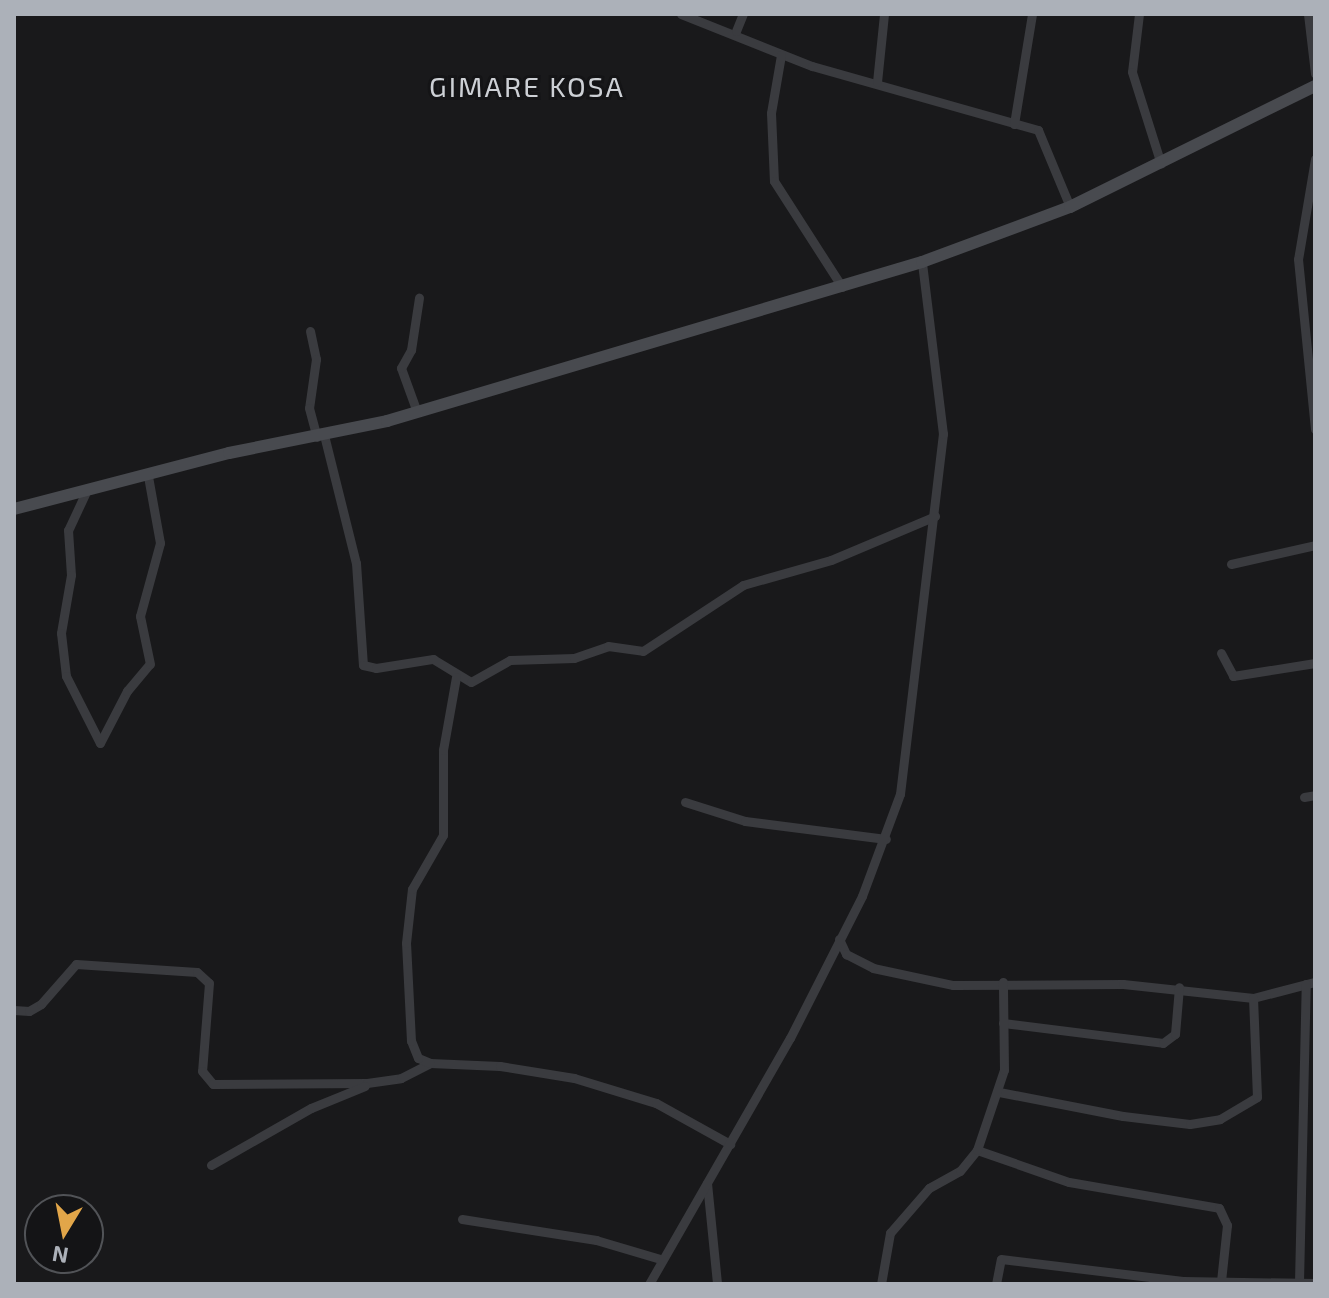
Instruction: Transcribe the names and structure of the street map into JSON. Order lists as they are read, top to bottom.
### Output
{
  "districts": ["GIMARE KOSA"],
  "north": "bottom"
}
